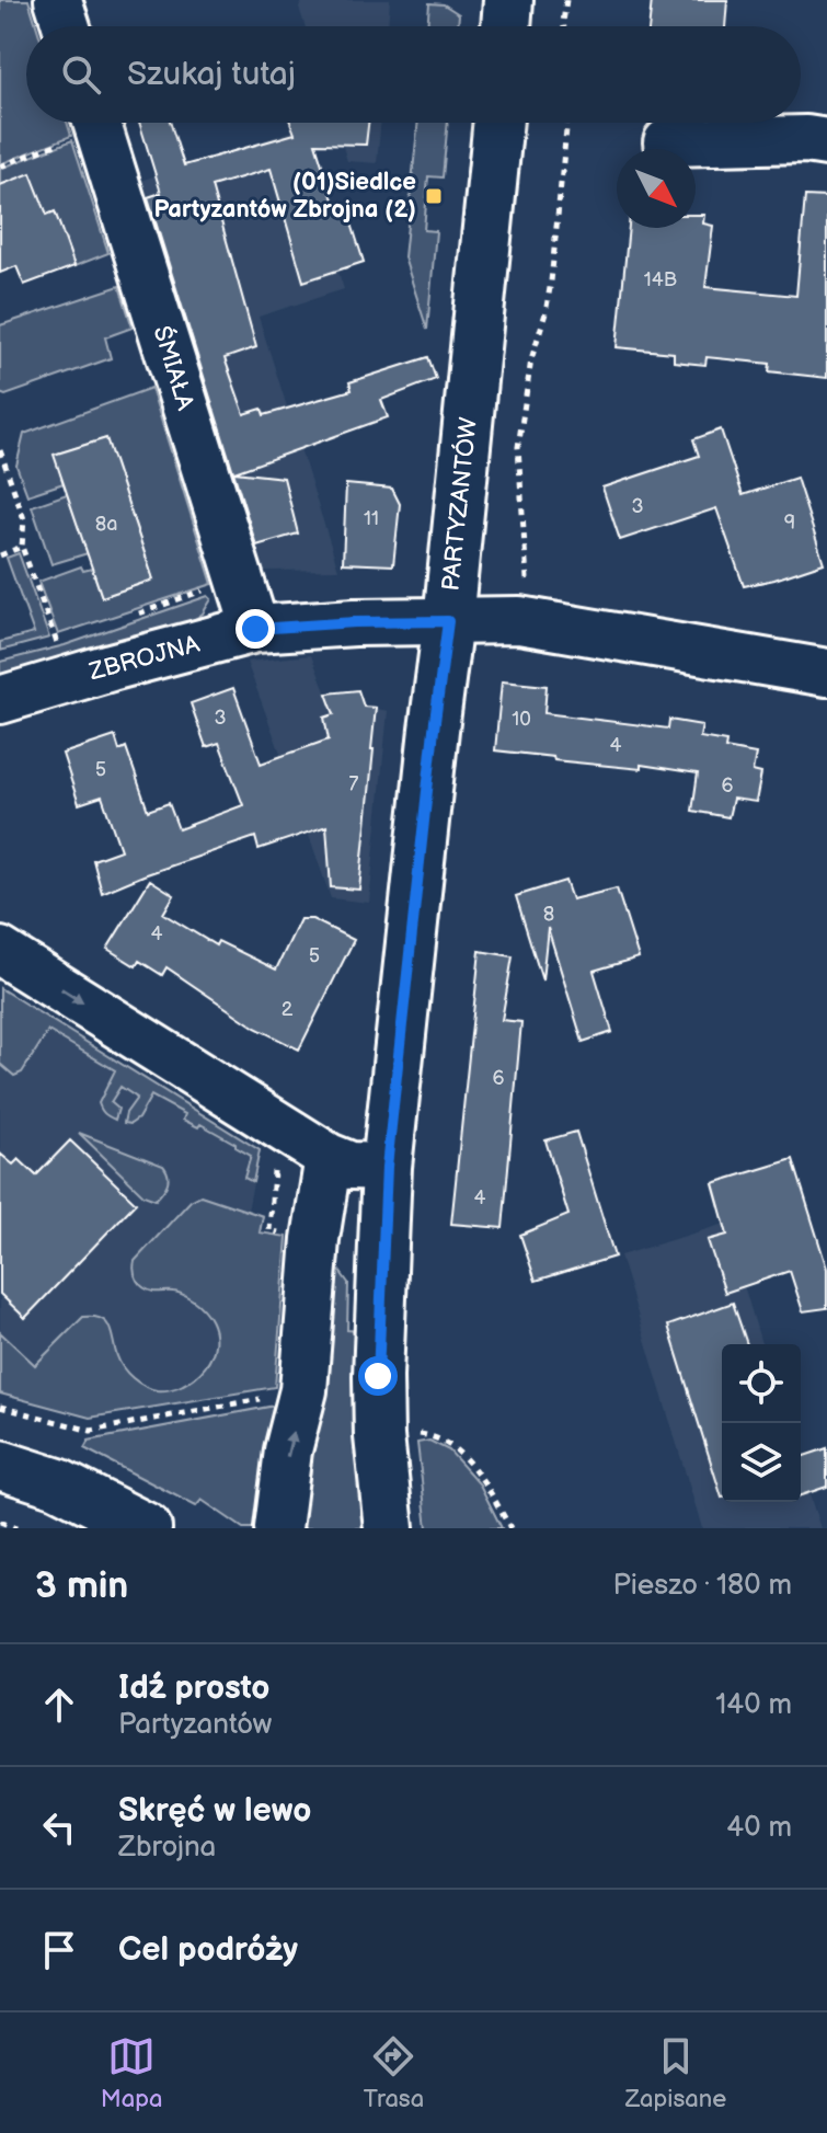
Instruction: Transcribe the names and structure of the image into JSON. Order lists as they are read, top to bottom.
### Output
{
  "streets": {
    "main road": ["PARTYZANTÓW"],
    "street": ["ŚMIAŁA", "ZBROJNA"]
  },
  "crossings": [
    ["ŚMIAŁA", "ZBROJNA"],
    ["PARTYZANTÓW", "ZBROJNA"]
  ],
  "places": {
    "transit": ["(01)Siedlce Partyzantów Zbrojna (2)"]
  },
  "house_numbers": [
    "14B",
    "3",
    "11",
    "9",
    "8a",
    "3",
    "10",
    "4",
    "5",
    "7",
    "6",
    "8",
    "4",
    "5",
    "2",
    "6",
    "4"
  ],
  "north": "bottom right",
  "page": {
    "search": "Szukaj tutaj",
    "heading": ["3 min", "Pieszo · 180 m"],
    "list": [
      ["Idź prosto", "Partyzantów", "140 m"],
      ["Skręć w lewo", "Zbrojna", "40 m"],
      "Cel podróży"
    ],
    "nav": ["Mapa", "Trasa", "Zapisane"]
  }
}
